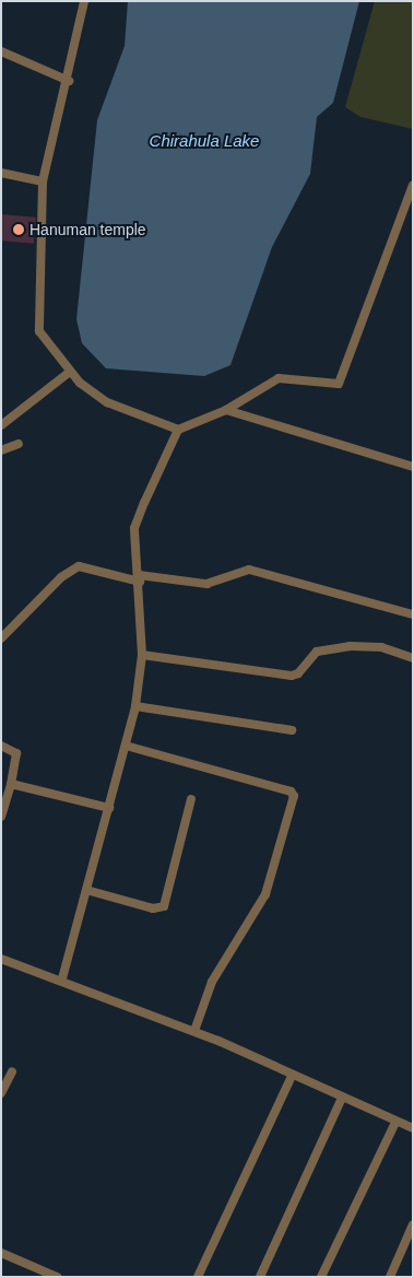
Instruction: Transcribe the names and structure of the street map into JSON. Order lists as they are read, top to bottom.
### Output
{
  "water": ["Chirahula Lake"],
  "places": ["Hanuman temple"]
}
